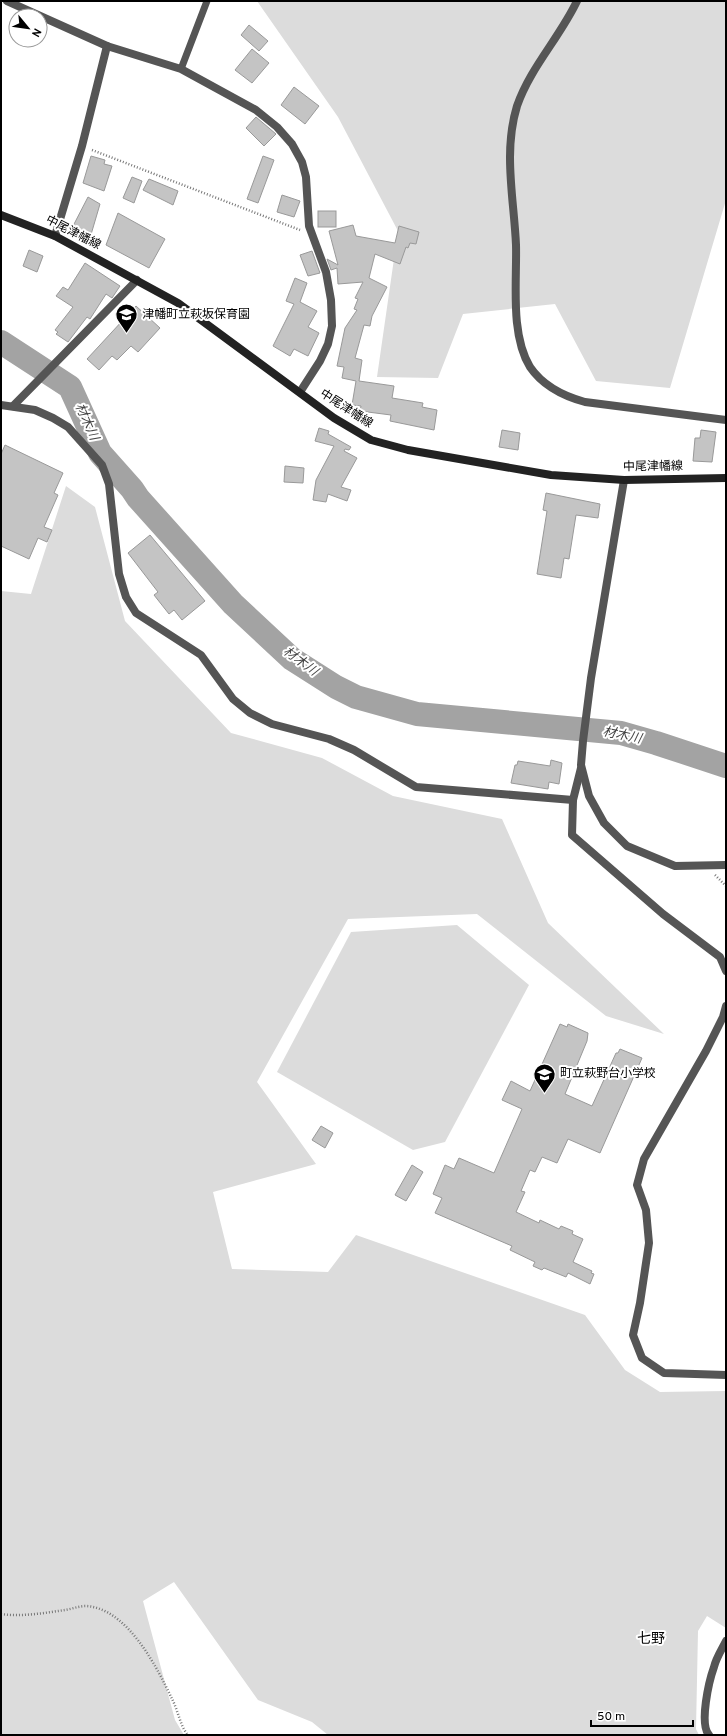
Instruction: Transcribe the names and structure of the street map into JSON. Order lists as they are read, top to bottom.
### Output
{
  "streets": {
    "main road": ["中尾津幡線"]
  },
  "districts": ["七野"],
  "water": ["材木川"],
  "places": {
    "school or university": ["津幡町立萩坂保育園", "町立萩野台小学校"]
  },
  "scale_bar": "50 m",
  "north": "bottom right"
}
